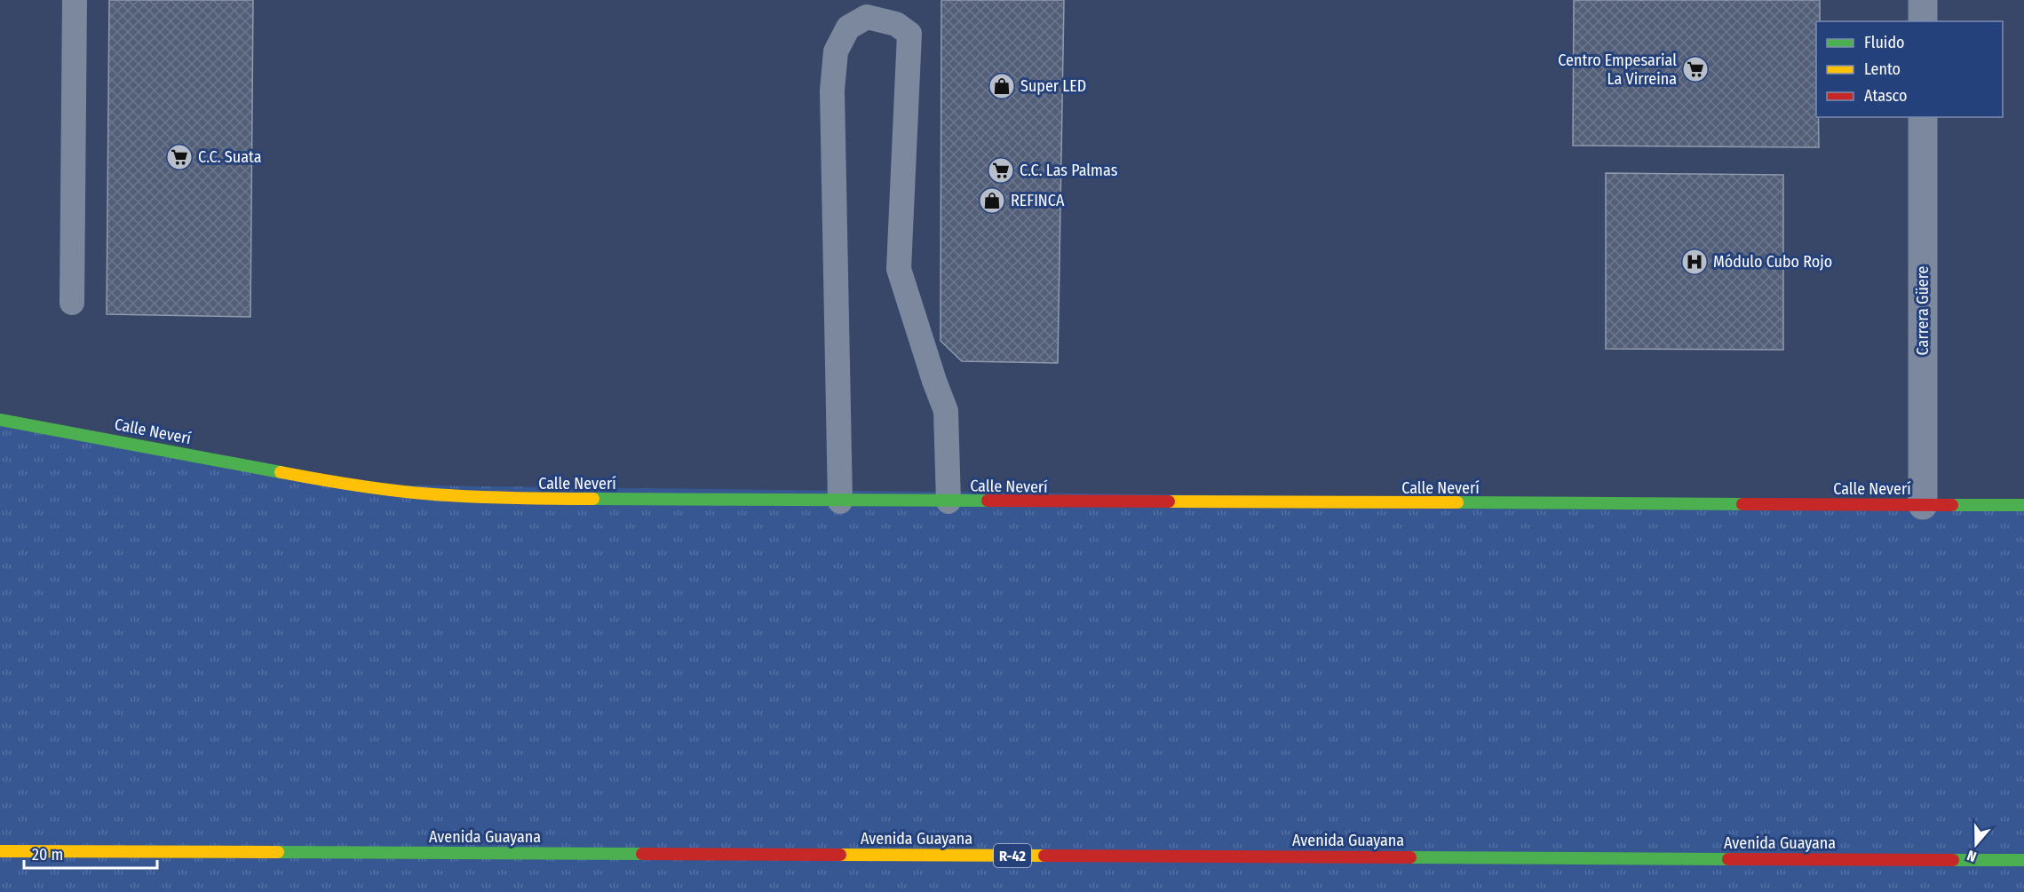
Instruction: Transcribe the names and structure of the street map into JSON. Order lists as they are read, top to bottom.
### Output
{
  "streets": {
    "street": [
      "Carrera Güere",
      "Calle Neverí",
      "Avenida Guayana",
      "R-42"
    ]
  },
  "crossings": [
    ["Carrera Güere", "Calle Neverí"]
  ],
  "places": {
    "supermarket": ["Centro Empesarial La Virreina", "C.C. Suata", "C.C. Las Palmas"],
    "shop": ["Super LED", "REFINCA"],
    "hospital": ["Módulo Cubo Rojo"]
  },
  "legend": ["Fluido", "Lento", "Atasco"],
  "scale_bar": "20 m",
  "north": "bottom"
}
